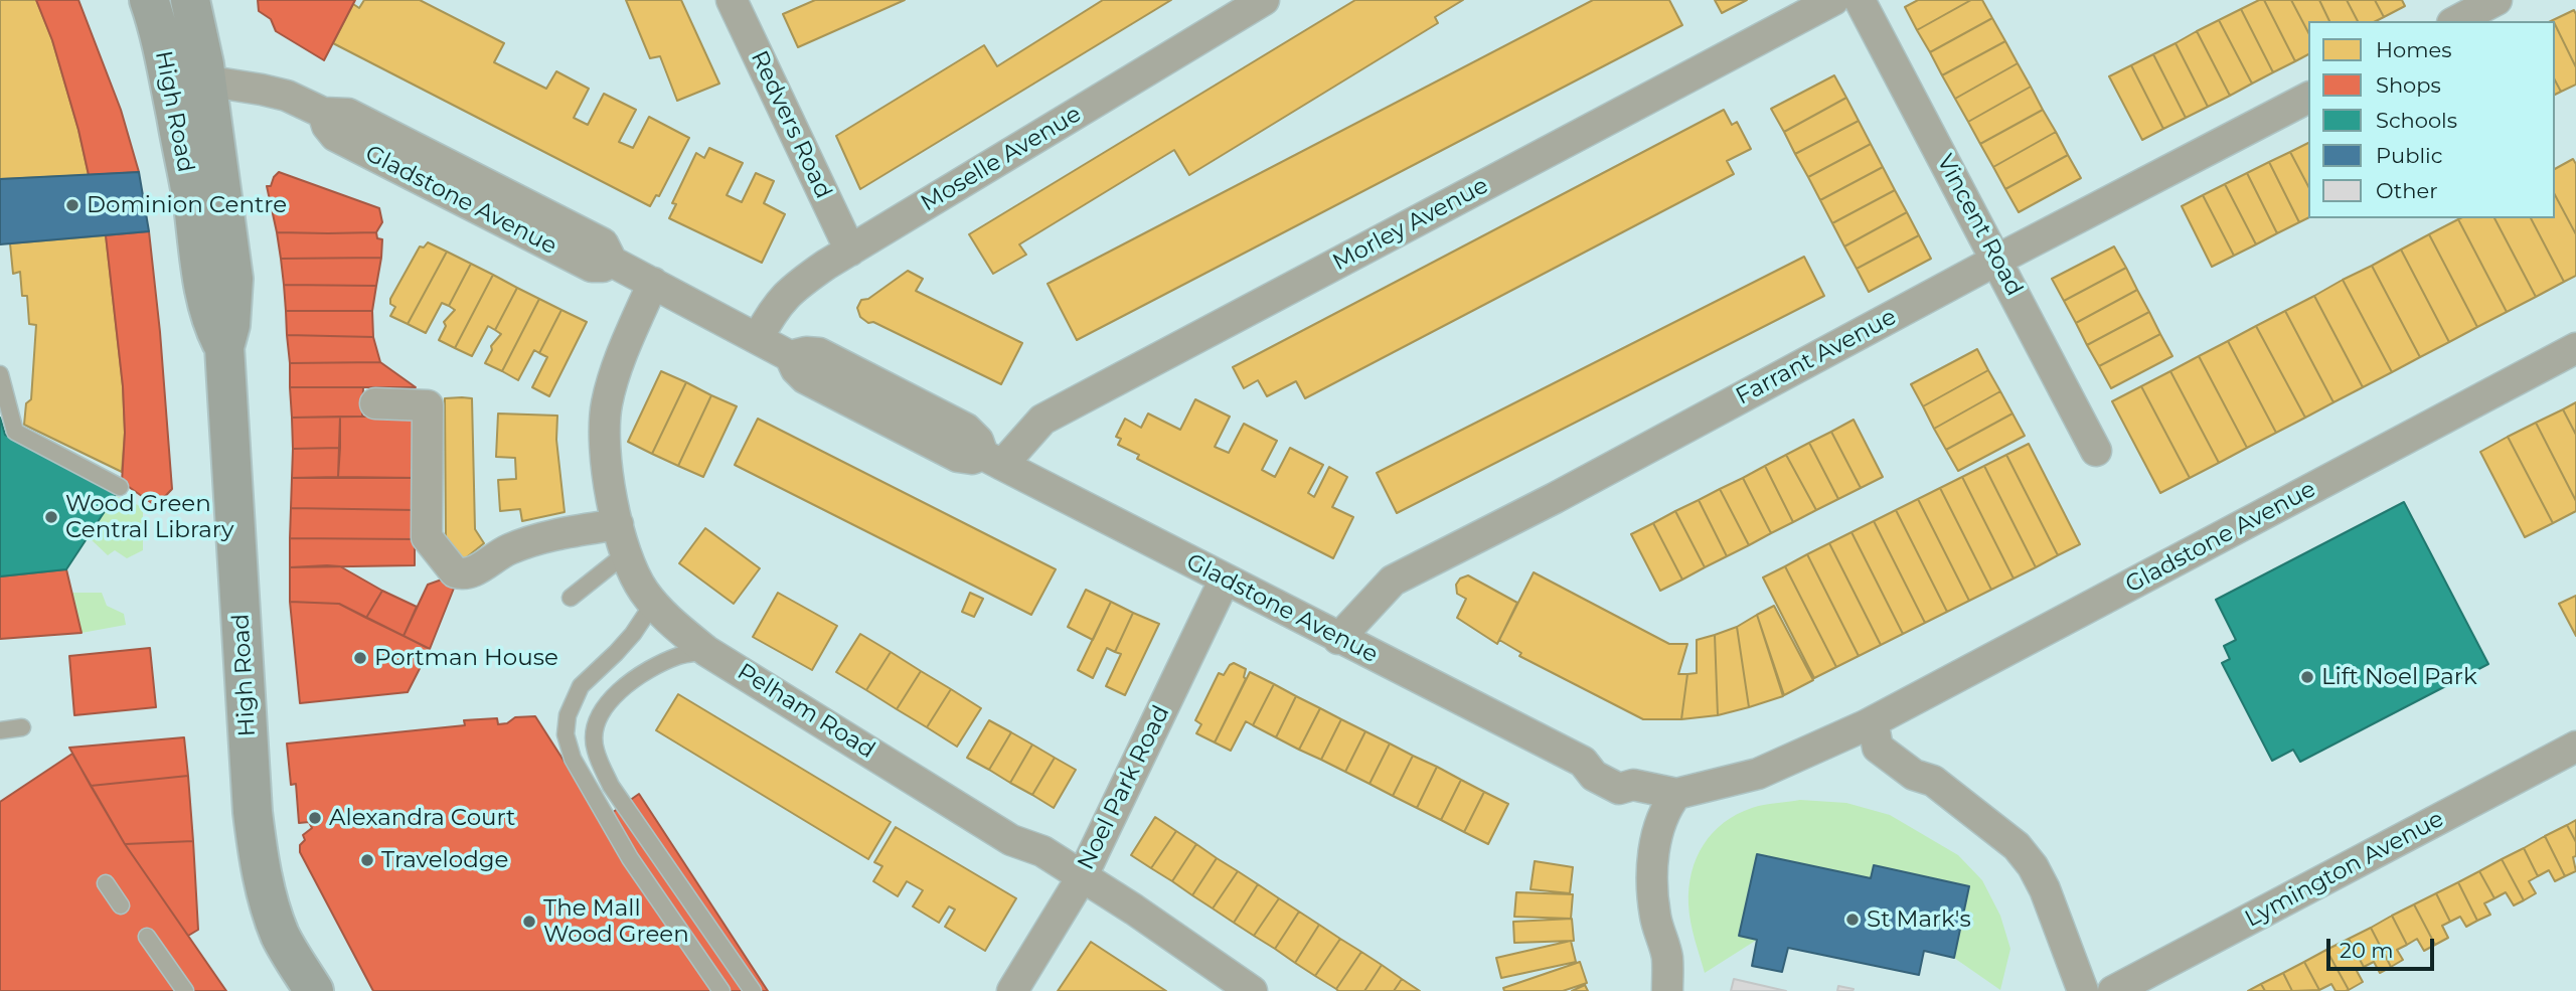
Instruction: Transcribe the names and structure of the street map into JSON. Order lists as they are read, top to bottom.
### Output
{
  "streets": {
    "main road": ["High Road"],
    "street": [
      "Redvers Road",
      "Moselle Avenue",
      "Gladstone Avenue",
      "Morley Avenue",
      "Vincent Road",
      "Farrant Avenue",
      "Pelham Road",
      "Noel Park Road",
      "Lymington Avenue"
    ]
  },
  "crossings": [
    ["High Road", "Gladstone Avenue"],
    ["Redvers Road", "Moselle Avenue"],
    ["Moselle Avenue", "Gladstone Avenue"],
    ["Gladstone Avenue", "Morley Avenue"],
    ["Gladstone Avenue", "Farrant Avenue"],
    ["Gladstone Avenue", "Pelham Road"],
    ["Gladstone Avenue", "Noel Park Road"],
    ["Vincent Road", "Farrant Avenue"],
    ["Pelham Road", "Noel Park Road"]
  ],
  "places": [
    "Dominion Centre",
    "Wood Green Central Library",
    "Portman House",
    "Lift Noel Park",
    "Alexandra Court",
    "Travelodge",
    "St Mark's",
    "The Mall Wood Green"
  ],
  "legend": [
    "Homes",
    "Shops",
    "Schools",
    "Public",
    "Other"
  ],
  "scale_bar": "20 m"
}
